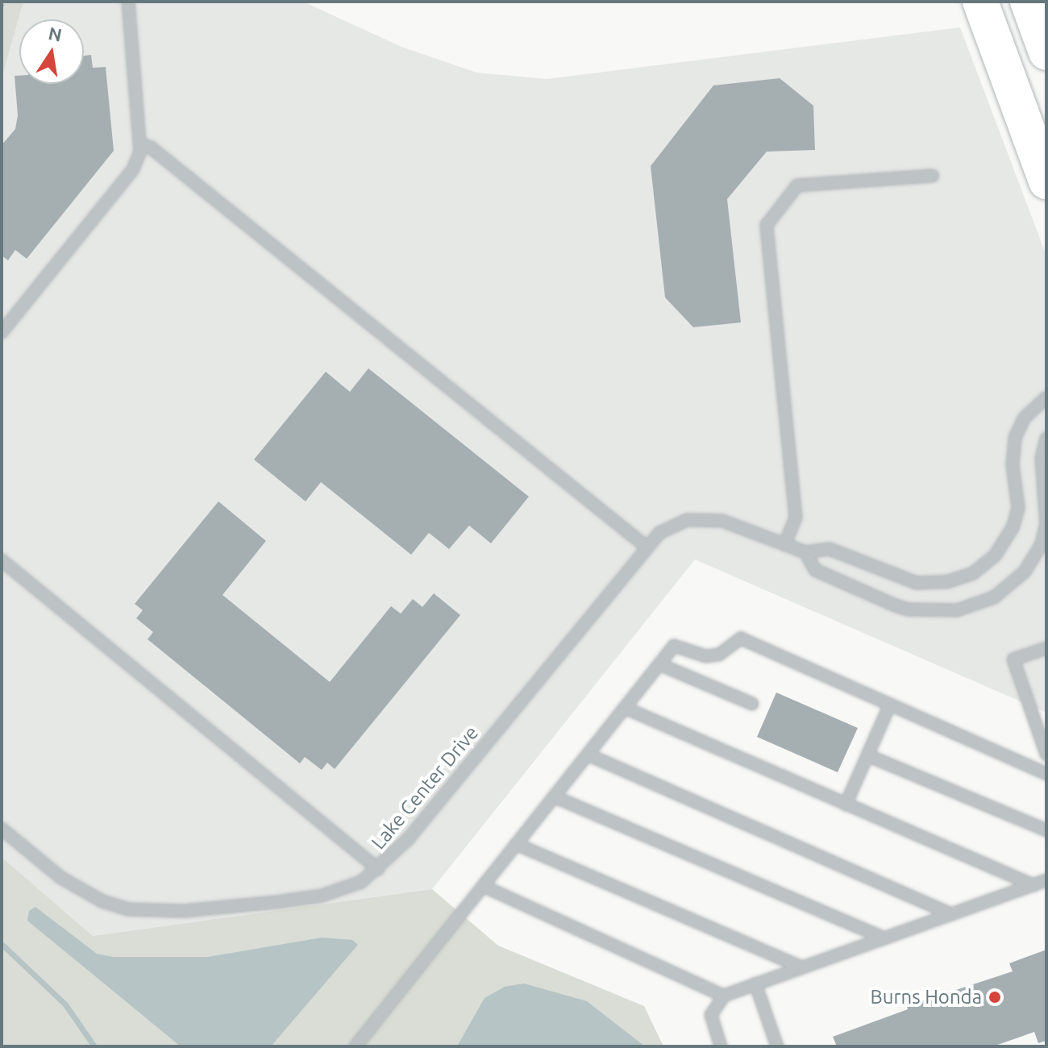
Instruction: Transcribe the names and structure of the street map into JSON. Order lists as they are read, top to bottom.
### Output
{
  "streets": {
    "lane": ["Lake Center Drive"]
  },
  "places": ["Burns Honda"],
  "north": "top"
}
